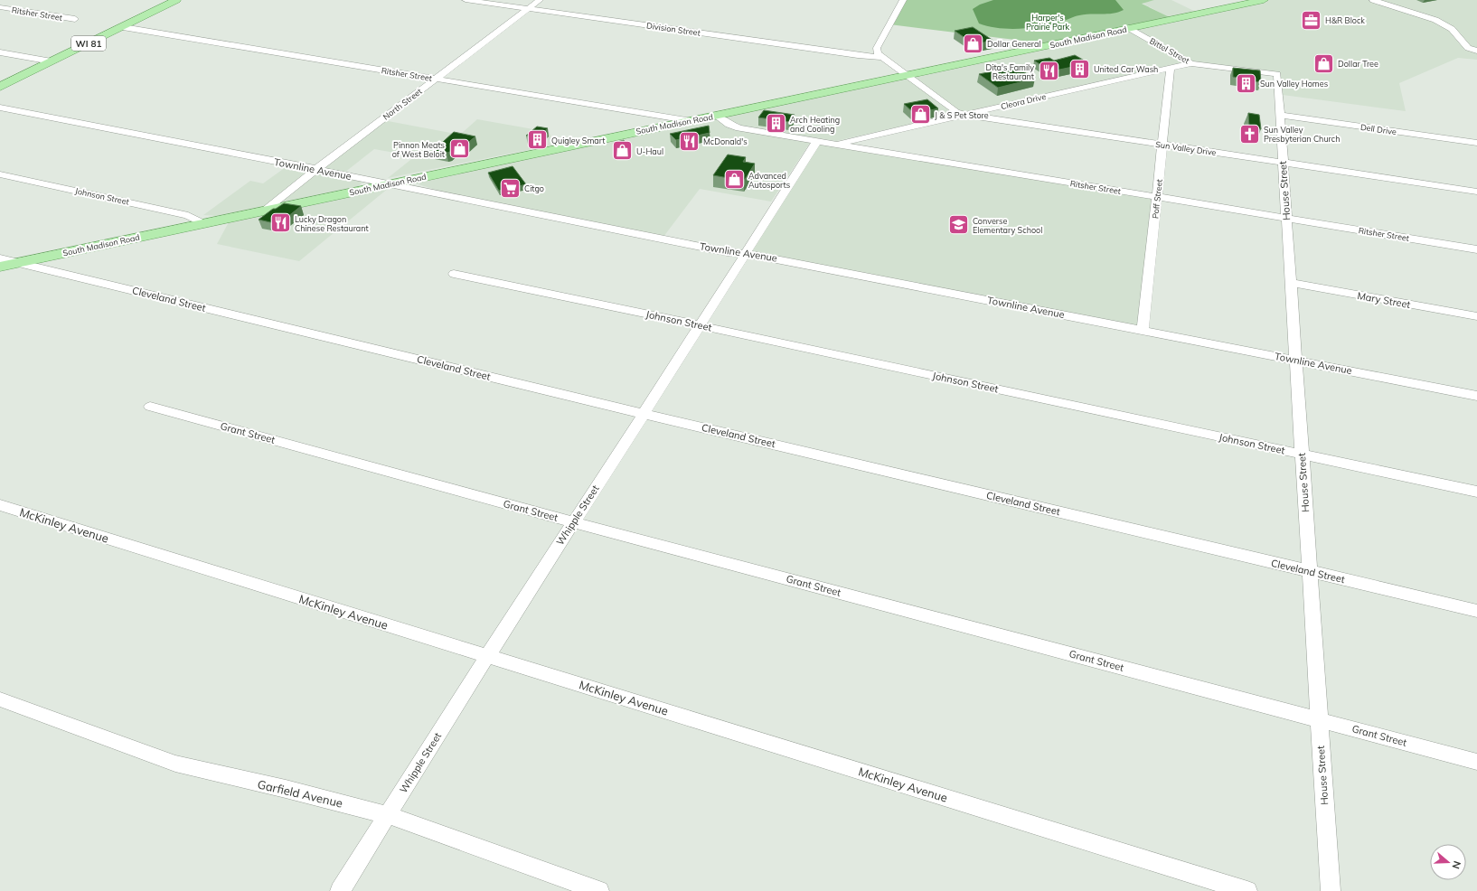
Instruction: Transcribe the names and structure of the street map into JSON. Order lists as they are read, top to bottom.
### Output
{
  "streets": {
    "main road": ["South Madison Road", "WI 81"],
    "street": [
      "Ritsher Street",
      "Division Street",
      "Bittel Street",
      "Cleora Drive",
      "North Street",
      "Dell Drive",
      "Sun Valley Drive",
      "Townline Avenue",
      "House Street",
      "Johnson Street",
      "Poff Street",
      "Cleveland Street",
      "Mary Street",
      "Grant Street",
      "Whipple Street",
      "McKinley Avenue",
      "Garfield Avenue"
    ]
  },
  "crossings": [
    ["Ritsher Street", "South Madison Road"],
    ["Ritsher Street", "WI 81"],
    ["Ritsher Street", "Cleora Drive"],
    ["Ritsher Street", "North Street"],
    ["Ritsher Street", "House Street"],
    ["Ritsher Street", "Poff Street"],
    ["Ritsher Street", "Whipple Street"],
    ["Division Street", "North Street"],
    ["South Madison Road", "Bittel Street"],
    ["South Madison Road", "North Street"],
    ["South Madison Road", "Sun Valley Drive"],
    ["South Madison Road", "Townline Avenue"],
    ["South Madison Road", "Johnson Street"],
    ["South Madison Road", "Cleveland Street"],
    ["Bittel Street", "Cleora Drive"],
    ["Bittel Street", "House Street"],
    ["Cleora Drive", "Sun Valley Drive"],
    ["Cleora Drive", "Poff Street"],
    ["North Street", "Townline Avenue"],
    ["Dell Drive", "House Street"],
    ["Sun Valley Drive", "House Street"],
    ["Sun Valley Drive", "Poff Street"],
    ["Townline Avenue", "House Street"],
    ["Townline Avenue", "Poff Street"],
    ["Townline Avenue", "Whipple Street"],
    ["House Street", "Johnson Street"],
    ["House Street", "Cleveland Street"],
    ["House Street", "Mary Street"],
    ["House Street", "Grant Street"],
    ["Johnson Street", "Whipple Street"],
    ["Cleveland Street", "Whipple Street"],
    ["Grant Street", "Whipple Street"],
    ["Whipple Street", "McKinley Avenue"],
    ["Whipple Street", "Garfield Avenue"]
  ],
  "parks": ["Harper's Prairie Park"],
  "places": {
    "office": ["H&R Block"],
    "shop": [
      "Dollar General",
      "Dollar Tree",
      "J & S Pet Store",
      "Pinnon Meats of West Beloit",
      "U-Haul",
      "Advanced Autosports"
    ],
    "building": [
      "United Car Wash",
      "Sun Valley Homes",
      "Arch Heating and Cooling",
      "Quigley Smart"
    ],
    "restaurant": ["Dita's Family Restaurant", "McDonald's", "Lucky Dragon Chinese Restaurant"],
    "church": ["Sun Valley Presbyterian Church"],
    "supermarket": ["Citgo"],
    "school or university": ["Converse Elementary School"]
  },
  "north": "right"
}
